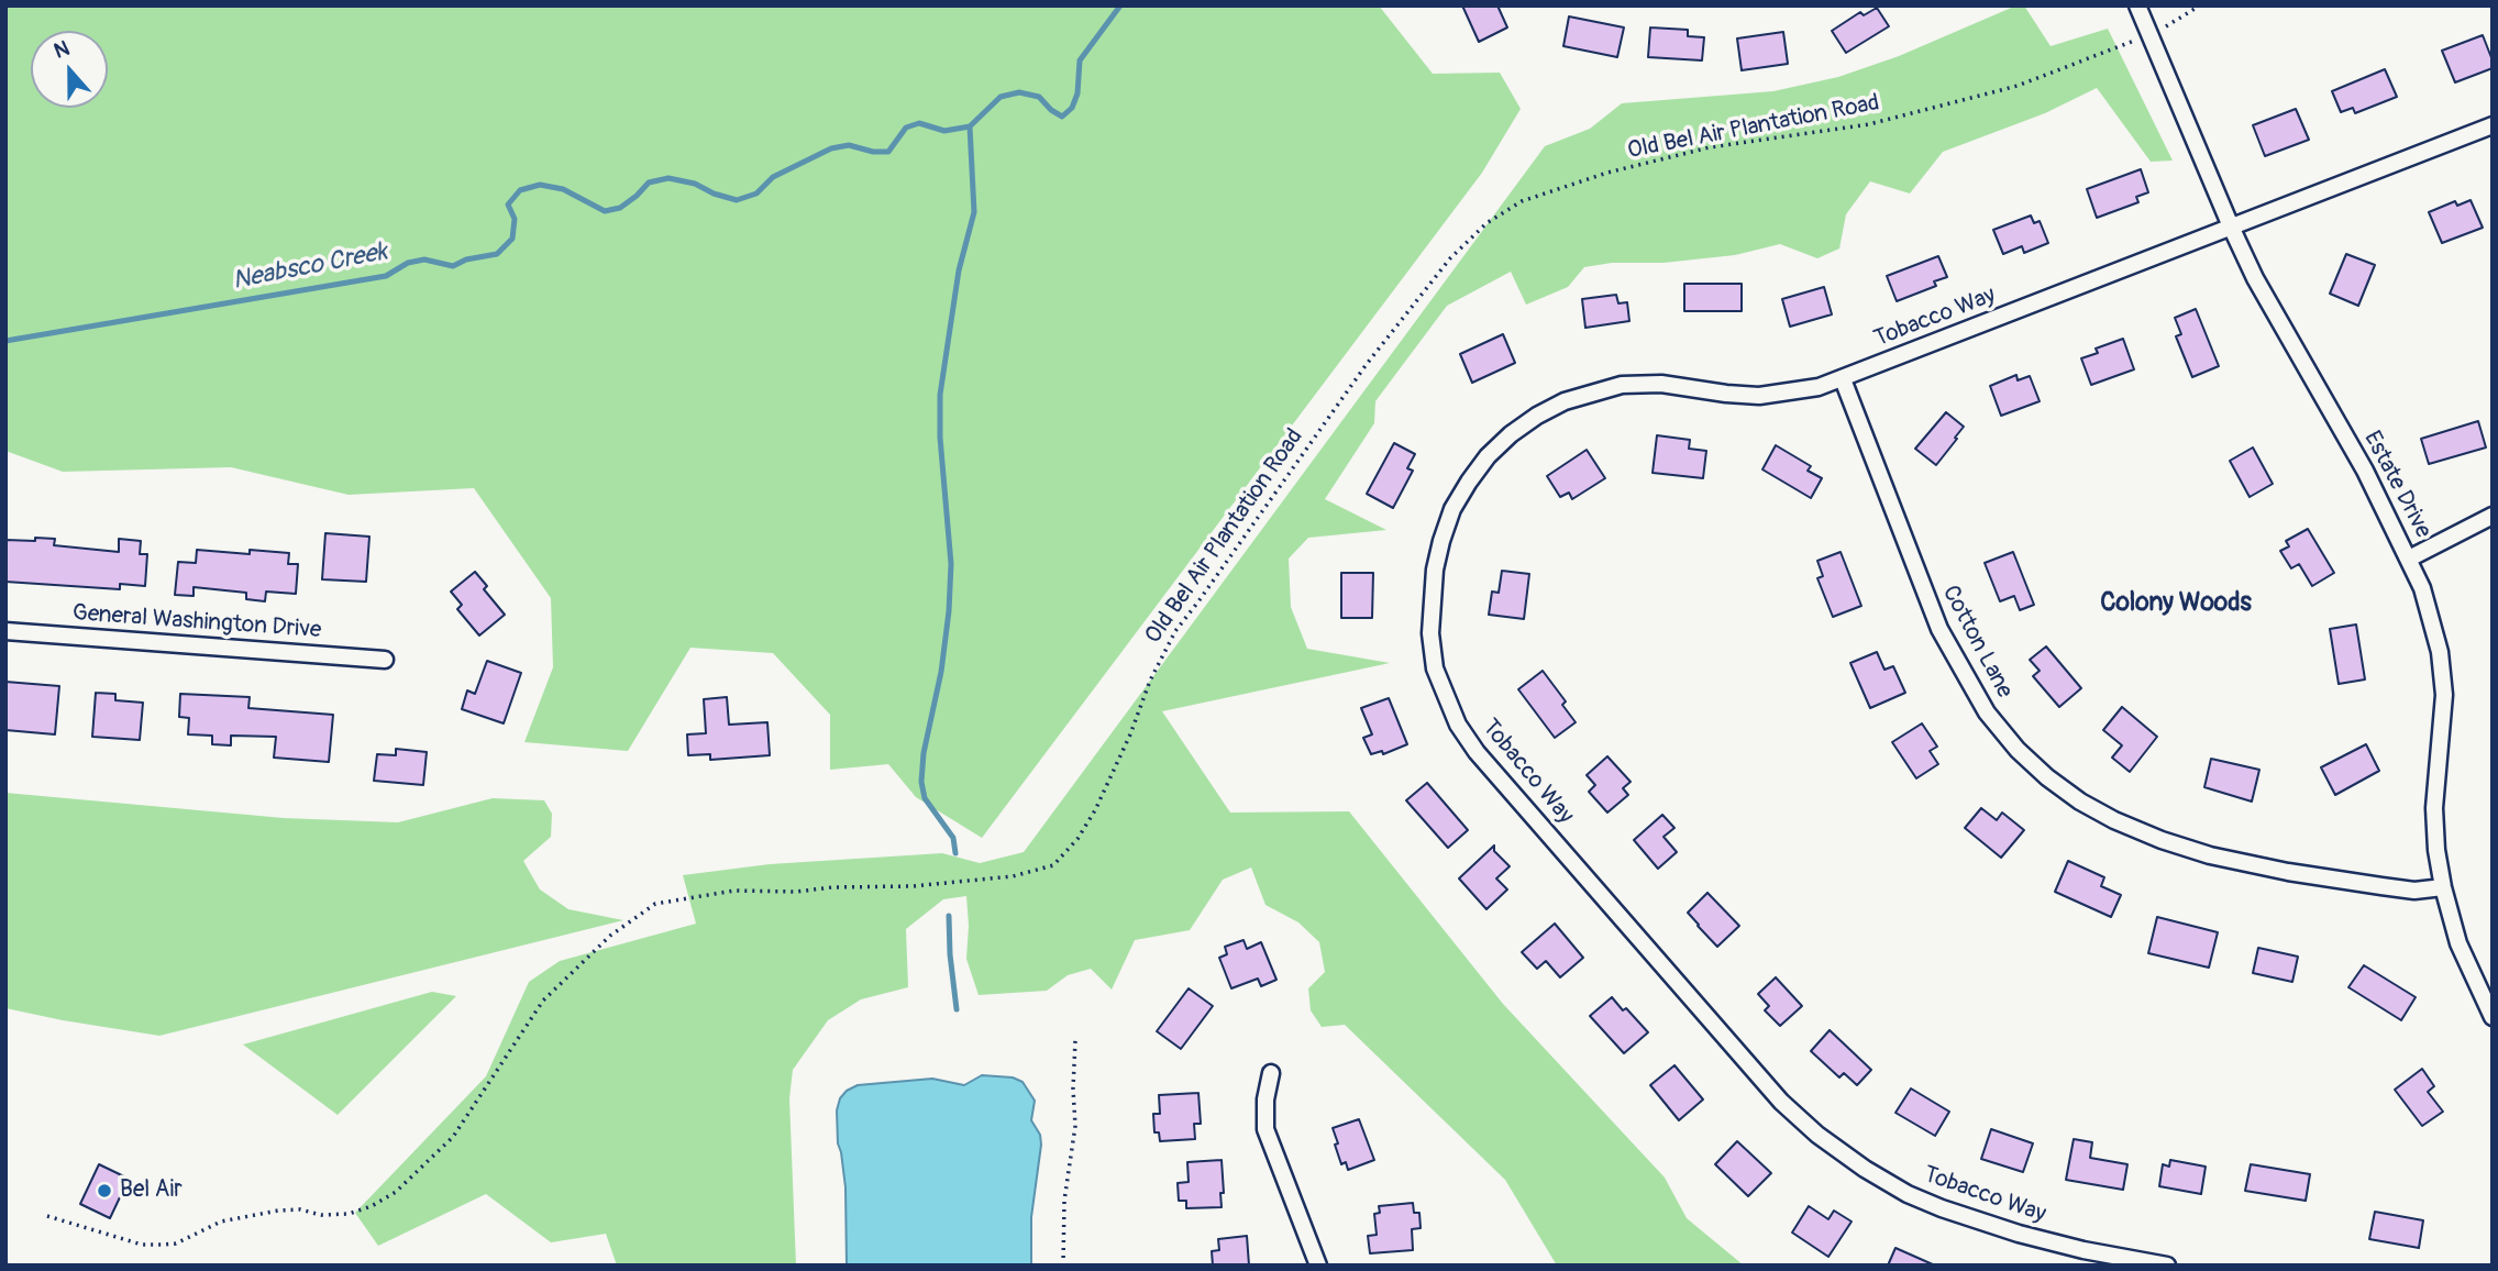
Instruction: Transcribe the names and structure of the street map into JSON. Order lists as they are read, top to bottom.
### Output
{
  "streets": {
    "street": [
      "Tobacco Way",
      "Estate Drive",
      "General Washington Drive",
      "Cotton Lane"
    ],
    "path": ["Old Bel Air Plantation Road"]
  },
  "crossings": [
    ["Old Bel Air Plantation Road", "Estate Drive"],
    ["Tobacco Way", "Estate Drive"],
    ["Tobacco Way", "Cotton Lane"],
    ["Estate Drive", "Cotton Lane"]
  ],
  "districts": ["Colony Woods"],
  "water": ["Neabsco Creek"],
  "places": ["Bel Air"],
  "north": "top"
}
